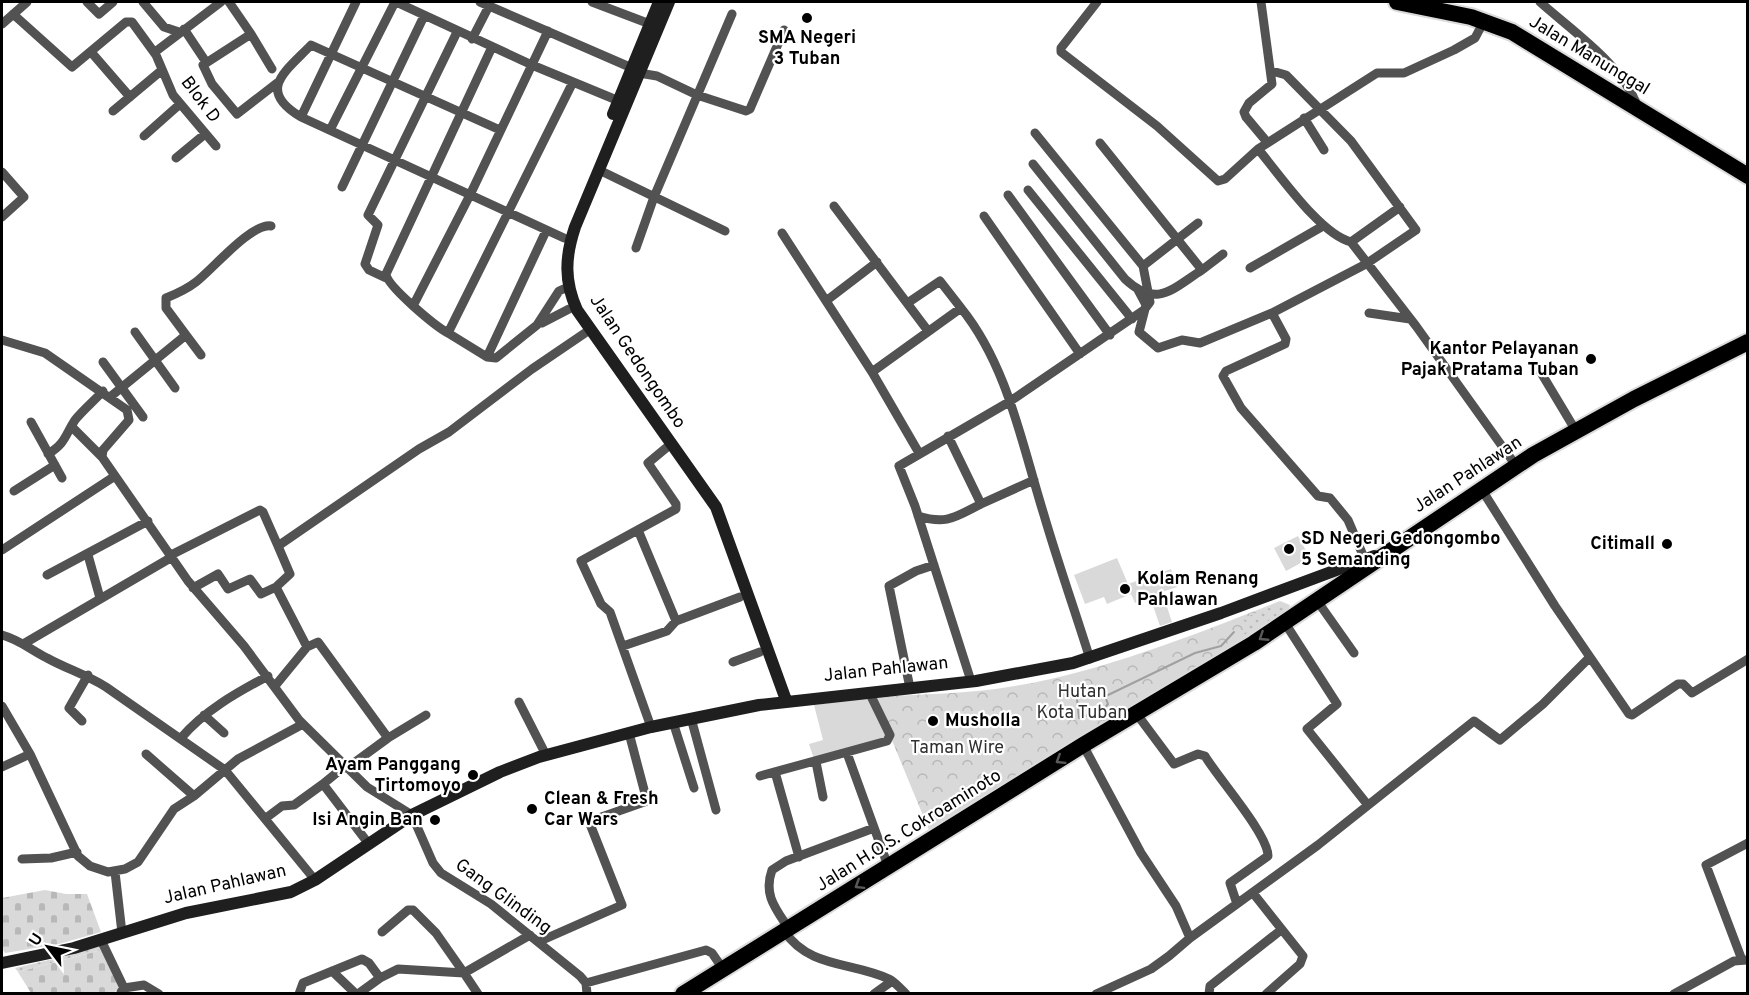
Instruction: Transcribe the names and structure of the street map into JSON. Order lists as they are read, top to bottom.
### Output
{
  "streets": {
    "highway": ["Jalan Manunggal", "Jalan Pahlawan", "Jalan H.O.S. Cokroaminoto"],
    "street": ["Blok D", "Jalan Gedongombo", "Gang Glinding"]
  },
  "crossings": [
    ["Jalan Gedongombo", "Jalan Pahlawan"],
    ["Jalan Pahlawan", "Jalan H.O.S. Cokroaminoto"],
    ["Jalan Pahlawan", "Gang Glinding"]
  ],
  "one_way": ["Jalan H.O.S. Cokroaminoto"],
  "parks": ["Hutan Kota Tuban", "Taman Wire"],
  "places": [
    "SMA Negeri 3 Tuban",
    "Kantor Pelayanan Pajak Pratama Tuban",
    "Citimall",
    "SD Negeri Gedongombo 5 Semanding",
    "Kolam Renang Pahlawan",
    "Musholla",
    "Ayam Panggang Tirtomoyo",
    "Clean & Fresh Car Wars",
    "Isi Angin Ban"
  ],
  "north": "top left"
}
